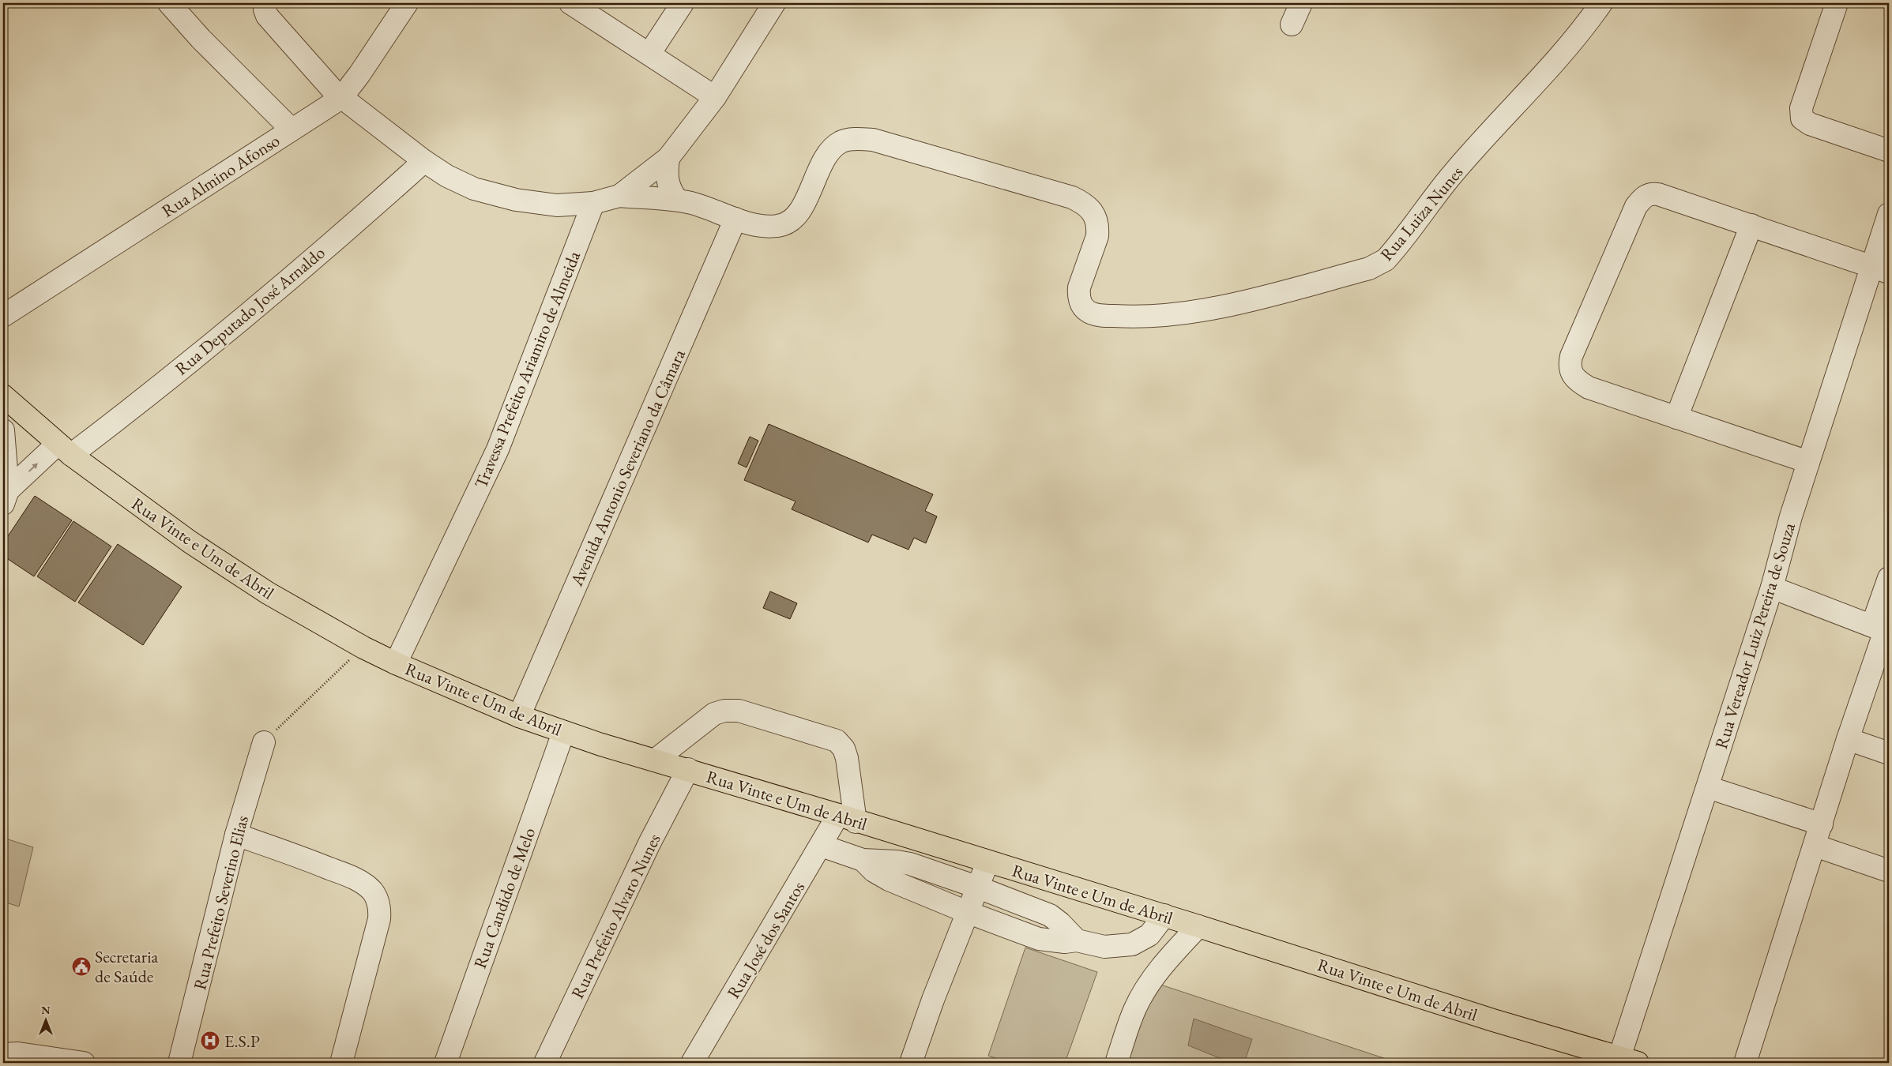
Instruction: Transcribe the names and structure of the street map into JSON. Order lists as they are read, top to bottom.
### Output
{
  "streets": {
    "main road": ["Rua Vinte e Um de Abril"],
    "street": [
      "Rua Almino Afonso",
      "Rua Luiza Nunes",
      "Rua Deputado José Arnaldo",
      "Travessa Prefeito Ariamiro de Almeida",
      "Avenida Antonio Severiano da Câmara",
      "Rua Vereador Luiz Pereira de Souza",
      "Rua Candido de Melo",
      "Rua Prefeito Severino Elias",
      "Rua Prefeito Alvaro Nunes",
      "Rua José dos Santos"
    ]
  },
  "crossings": [
    ["Rua Luiza Nunes", "Avenida Antonio Severiano da Câmara"],
    ["Rua Deputado José Arnaldo", "Rua Vinte e Um de Abril"],
    ["Travessa Prefeito Ariamiro de Almeida", "Rua Vinte e Um de Abril"],
    ["Avenida Antonio Severiano da Câmara", "Rua Vinte e Um de Abril"],
    ["Rua Vinte e Um de Abril", "Rua Vereador Luiz Pereira de Souza"],
    ["Rua Vinte e Um de Abril", "Rua Candido de Melo"],
    ["Rua Vinte e Um de Abril", "Rua Prefeito Alvaro Nunes"],
    ["Rua Vinte e Um de Abril", "Rua José dos Santos"]
  ],
  "places": {
    "public building": ["Secretaria de Saúde"],
    "hospital": ["E.S.P"]
  },
  "north": "top"
}
